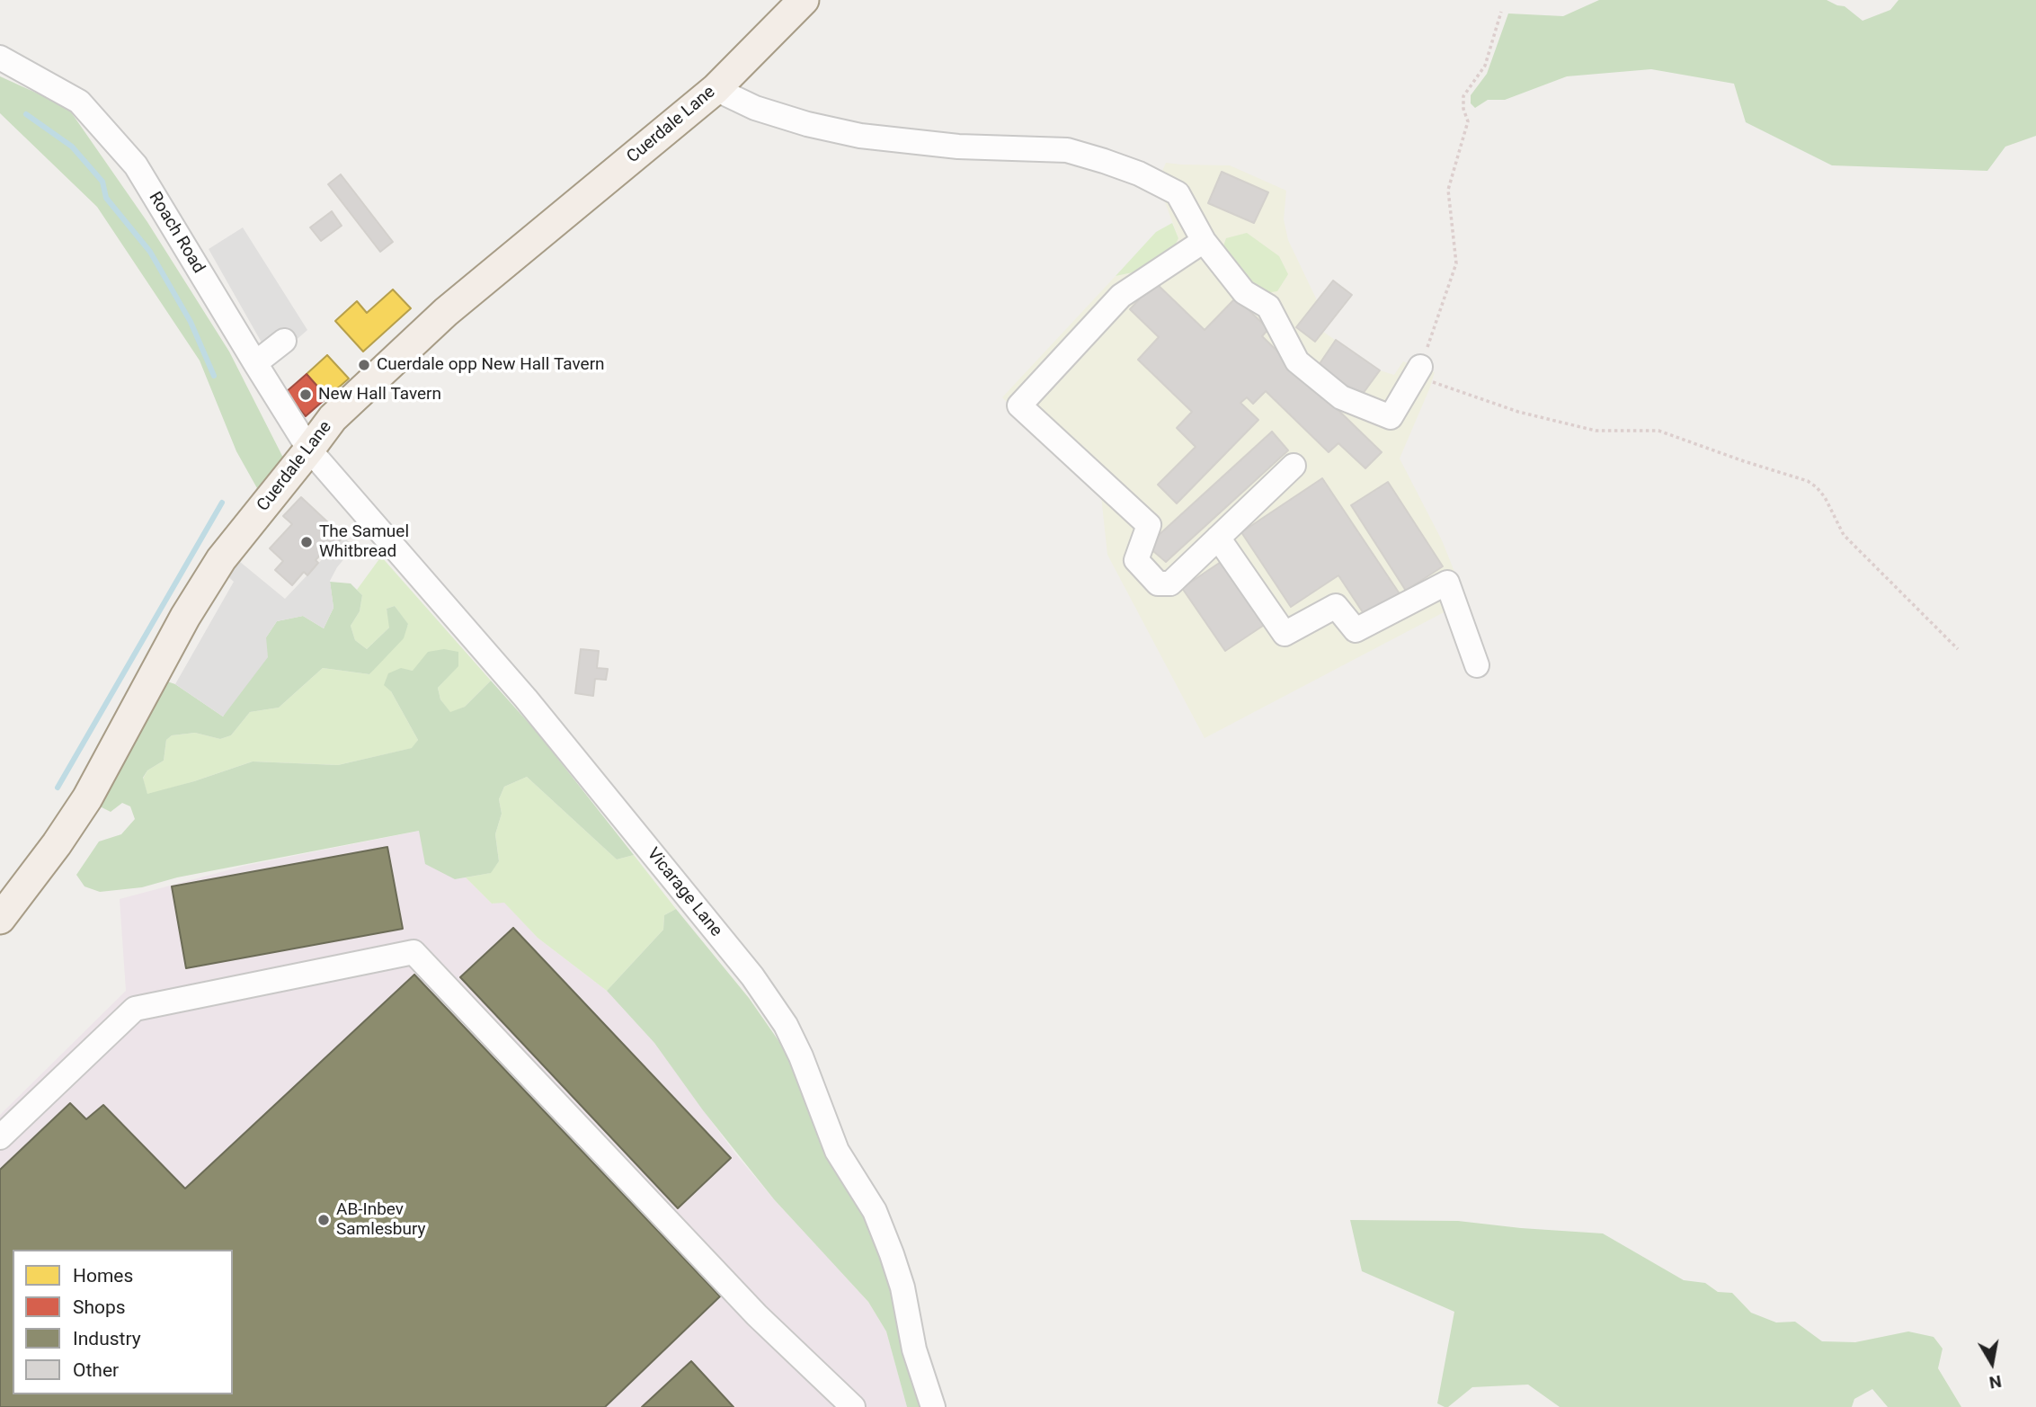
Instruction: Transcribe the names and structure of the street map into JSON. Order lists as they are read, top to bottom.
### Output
{
  "streets": {
    "main road": ["Cuerdale Lane"],
    "street": ["Roach Road", "Vicarage Lane"]
  },
  "crossings": [
    ["Cuerdale Lane", "Roach Road"],
    ["Cuerdale Lane", "Vicarage Lane"],
    ["Roach Road", "Vicarage Lane"]
  ],
  "places": [
    "Cuerdale opp New Hall Tavern",
    "New Hall Tavern",
    "The Samuel Whitbread",
    "AB-Inbev Samlesbury"
  ],
  "legend": [
    "Homes",
    "Shops",
    "Industry",
    "Other"
  ],
  "north": "bottom"
}
